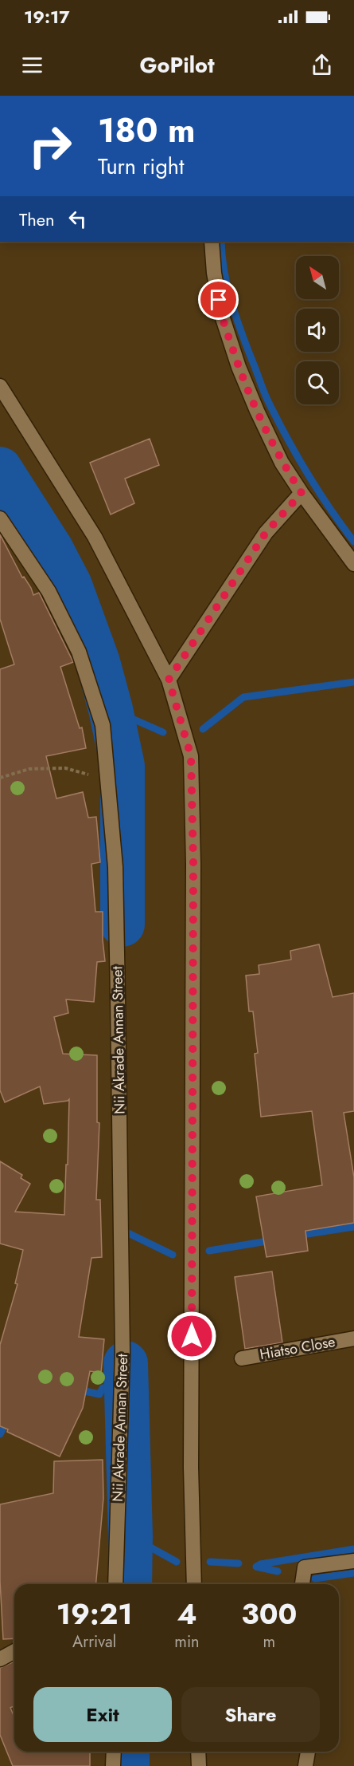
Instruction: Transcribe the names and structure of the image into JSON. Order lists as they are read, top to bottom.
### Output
{
  "streets": {
    "street": ["Nii Akrade Annan Street", "Hiatso Close"]
  },
  "north": "top left",
  "page": {
    "status": "19:17",
    "header": "GoPilot",
    "turn": ["180 m", "Turn right"],
    "then": "Then",
    "eta": [
      "19:21",
      "Arrival",
      "4",
      "min",
      "300",
      "m"
    ],
    "buttons": ["Exit", "Share"]
  }
}
